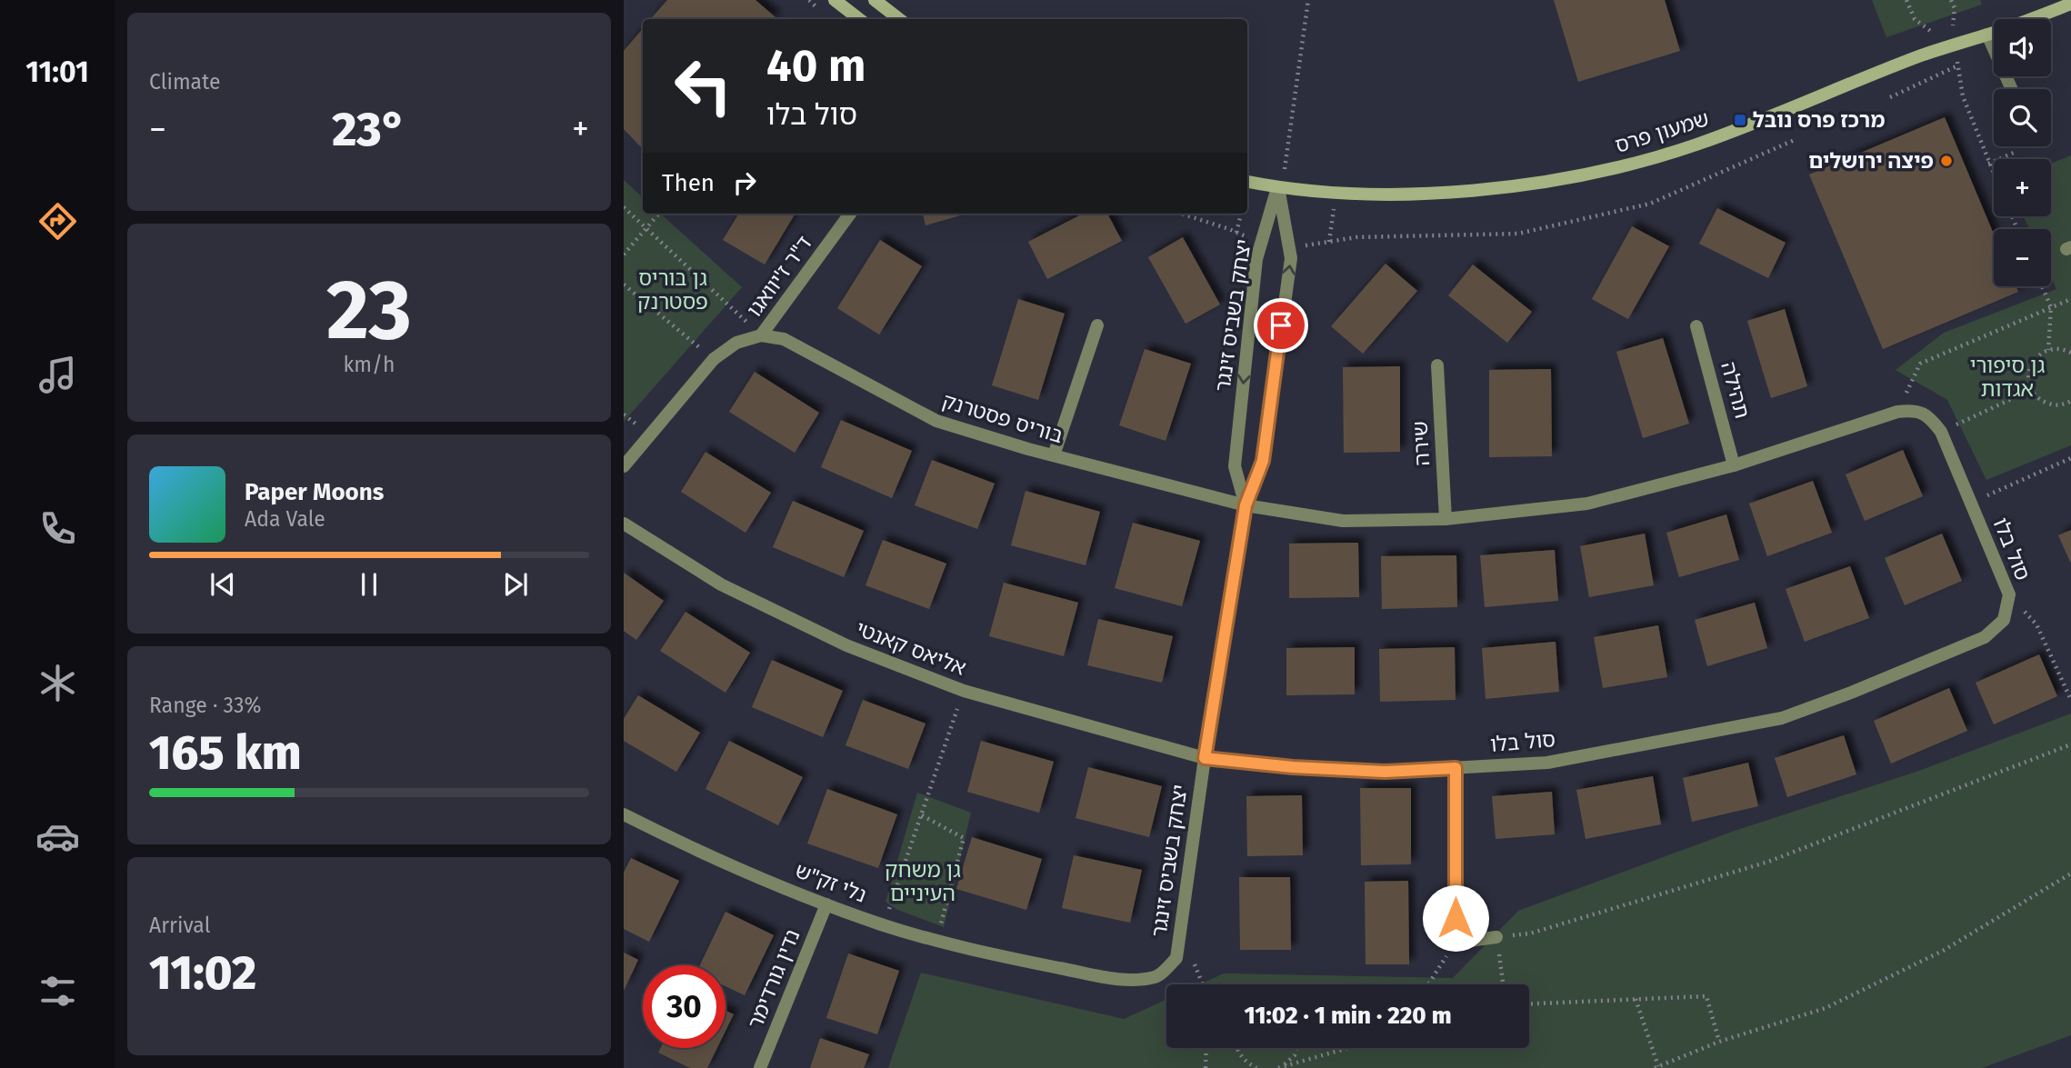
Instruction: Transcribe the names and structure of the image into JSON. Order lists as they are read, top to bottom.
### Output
{
  "streets": {
    "street": [
      "שמעון פרס",
      "ד\"ר ז'יוואגו",
      "יצחק בשביס זינגר",
      "תהילה",
      "בוריס פסטרנק",
      "שירה",
      "סול בלו",
      "אליאס קאנטי",
      "נלי זק\"ש",
      "נדין גורדימר"
    ]
  },
  "crossings": [
    ["שמעון פרס", "יצחק בשביס זינגר"],
    ["ד\"ר ז'יוואגו", "בוריס פסטרנק"],
    ["יצחק בשביס זינגר", "בוריס פסטרנק"],
    ["יצחק בשביס זינגר", "סול בלו"],
    ["יצחק בשביס זינגר", "אליאס קאנטי"],
    ["יצחק בשביס זינגר", "נלי זק\"ש"],
    ["תהילה", "סול בלו"],
    ["בוריס פסטרנק", "סול בלו"],
    ["שירה", "סול בלו"],
    ["סול בלו", "אליאס קאנטי"],
    ["נלי זק\"ש", "נדין גורדימר"]
  ],
  "parks": ["גן בוריס פסטרנק", "גן סיפורי אגדות", "גן משחק העיניים"],
  "places": {
    "transit": ["מרכז פרס נובל"],
    "other": ["פיצה ירושלים"]
  },
  "page": {
    "tabs": "11:01",
    "tile": [
      "Climate",
      ["23", "km/h"],
      ["Range · 33%", "165 km"],
      ["Arrival", "11:02"]
    ],
    "map_buttons": ["+", "−"],
    "turn": ["40 m", "סול בלו"],
    "heat": ["−", "23°", "+"],
    "then": "Then",
    "song": ["Paper Moons", "Ada Vale"],
    "limit": "30",
    "trip": "11:02 · 1 min · 220 m"
  }
}
